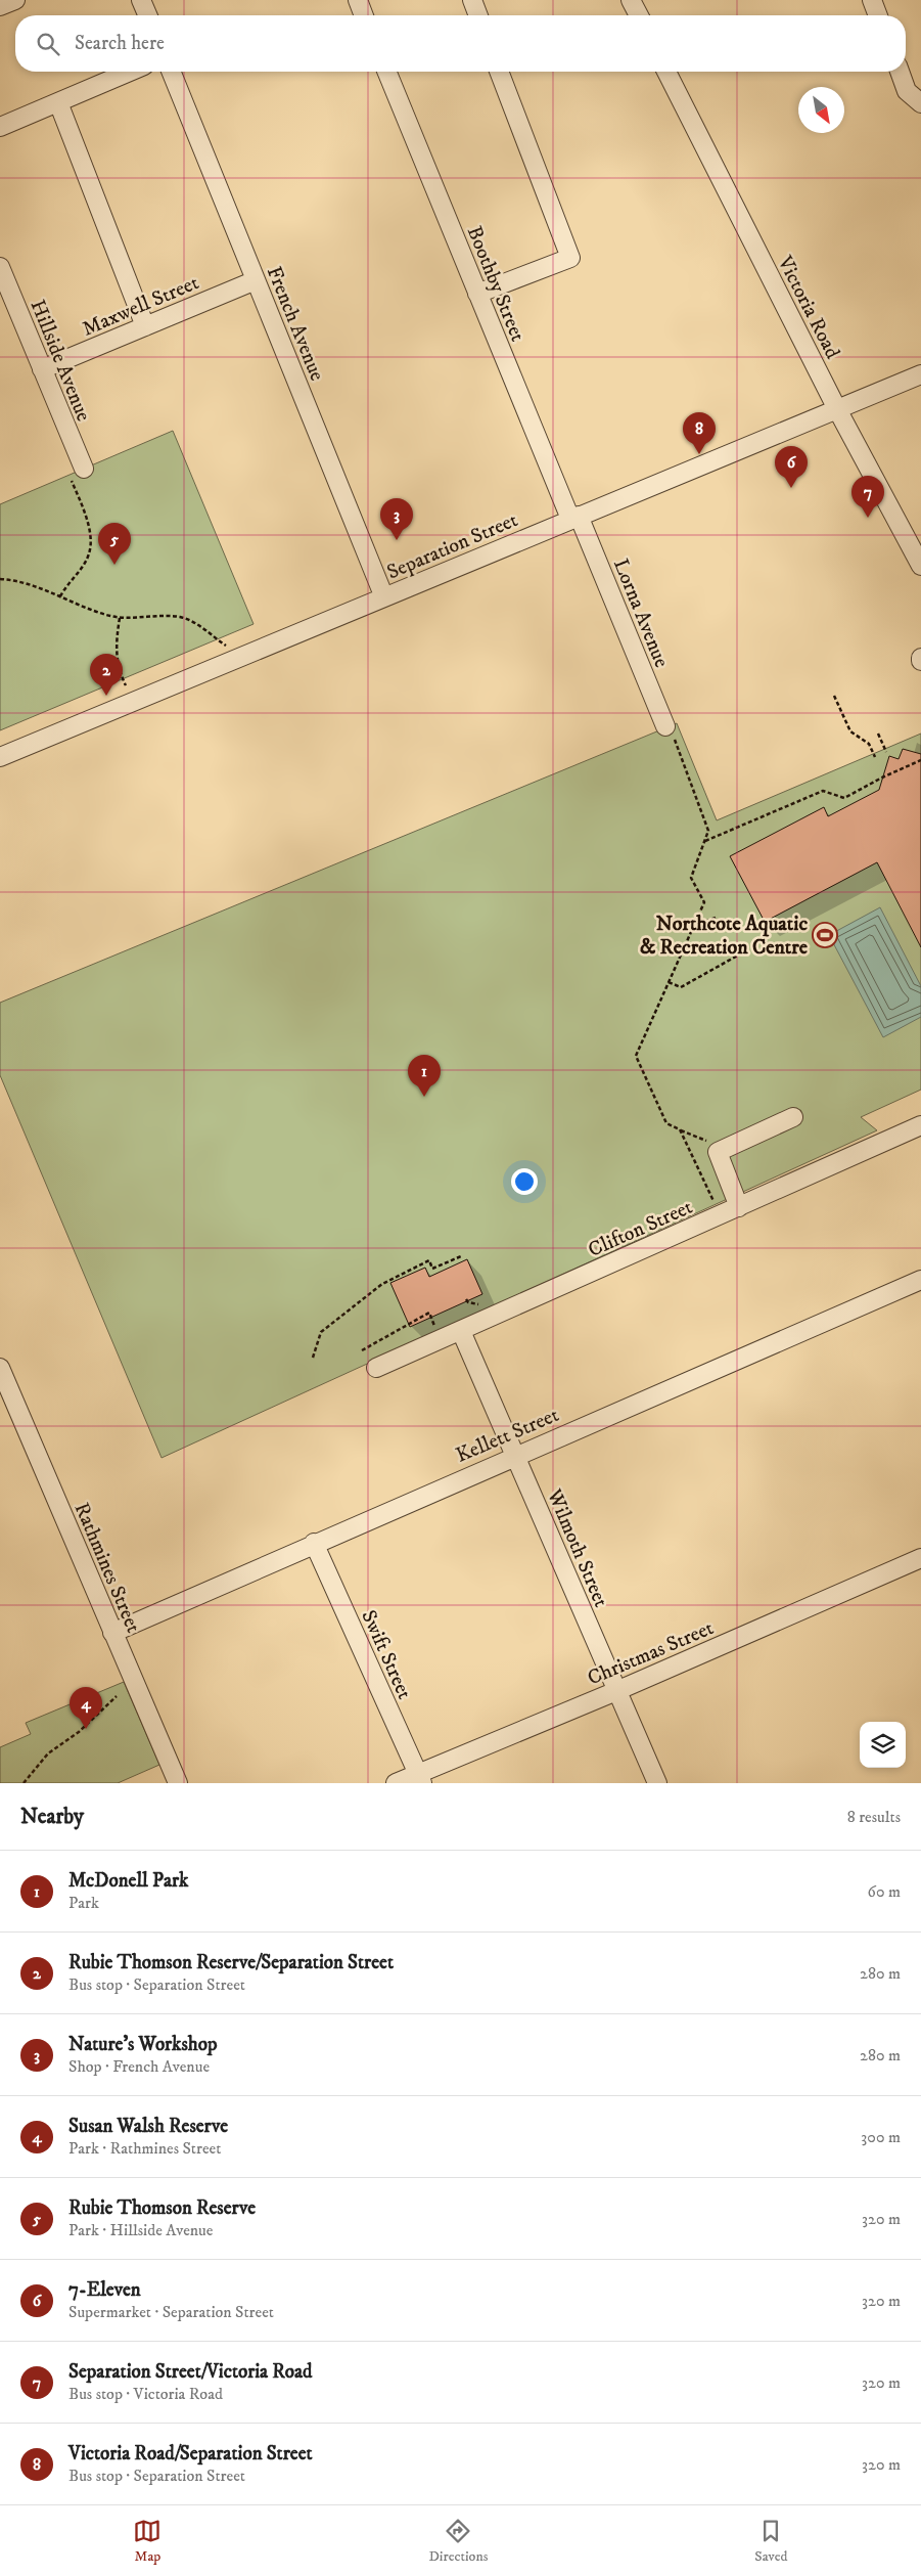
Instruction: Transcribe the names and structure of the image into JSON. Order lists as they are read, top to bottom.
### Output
{
  "streets": {
    "street": [
      "Boothby Street",
      "Maxwell Street",
      "Victoria Road",
      "French Avenue",
      "Hillside Avenue",
      "Separation Street",
      "Lorna Avenue",
      "Clifton Street",
      "Kellett Street",
      "Wilmoth Street",
      "Rathmines Street",
      "Christmas Street",
      "Swift Street"
    ]
  },
  "crossings": [
    ["Boothby Street", "Separation Street"],
    ["Boothby Street", "Lorna Avenue"],
    ["Maxwell Street", "French Avenue"],
    ["Maxwell Street", "Hillside Avenue"],
    ["Victoria Road", "Separation Street"],
    ["French Avenue", "Separation Street"],
    ["Separation Street", "Lorna Avenue"],
    ["Clifton Street", "Wilmoth Street"],
    ["Kellett Street", "Wilmoth Street"],
    ["Kellett Street", "Rathmines Street"],
    ["Kellett Street", "Swift Street"],
    ["Wilmoth Street", "Christmas Street"],
    ["Christmas Street", "Swift Street"]
  ],
  "places": {
    "sports": ["Northcote Aquatic & Recreation Centre"]
  },
  "north": "bottom right",
  "page": {
    "search": "Search here",
    "pins": [
      "8",
      "6",
      "7",
      "3",
      "5",
      "2",
      "1",
      "4"
    ],
    "heading": ["Nearby", "8 results"],
    "list": [
      {
        "mark": "1",
        "name": "McDonell Park",
        "note": "Park",
        "value": "60 m"
      },
      {
        "mark": "2",
        "name": "Rubie Thomson Reserve/Separation Street",
        "note": "Bus stop · Separation Street",
        "value": "280 m"
      },
      {
        "mark": "3",
        "name": "Nature's Workshop",
        "note": "Shop · French Avenue",
        "value": "280 m"
      },
      {
        "mark": "4",
        "name": "Susan Walsh Reserve",
        "note": "Park · Rathmines Street",
        "value": "300 m"
      },
      {
        "mark": "5",
        "name": "Rubie Thomson Reserve",
        "note": "Park · Hillside Avenue",
        "value": "320 m"
      },
      {
        "mark": "6",
        "name": "7-Eleven",
        "note": "Supermarket · Separation Street",
        "value": "320 m"
      },
      {
        "mark": "7",
        "name": "Separation Street/Victoria Road",
        "note": "Bus stop · Victoria Road",
        "value": "320 m"
      },
      {
        "mark": "8",
        "name": "Victoria Road/Separation Street",
        "note": "Bus stop · Separation Street",
        "value": "320 m"
      }
    ],
    "nav": ["Map", "Directions", "Saved"]
  }
}
